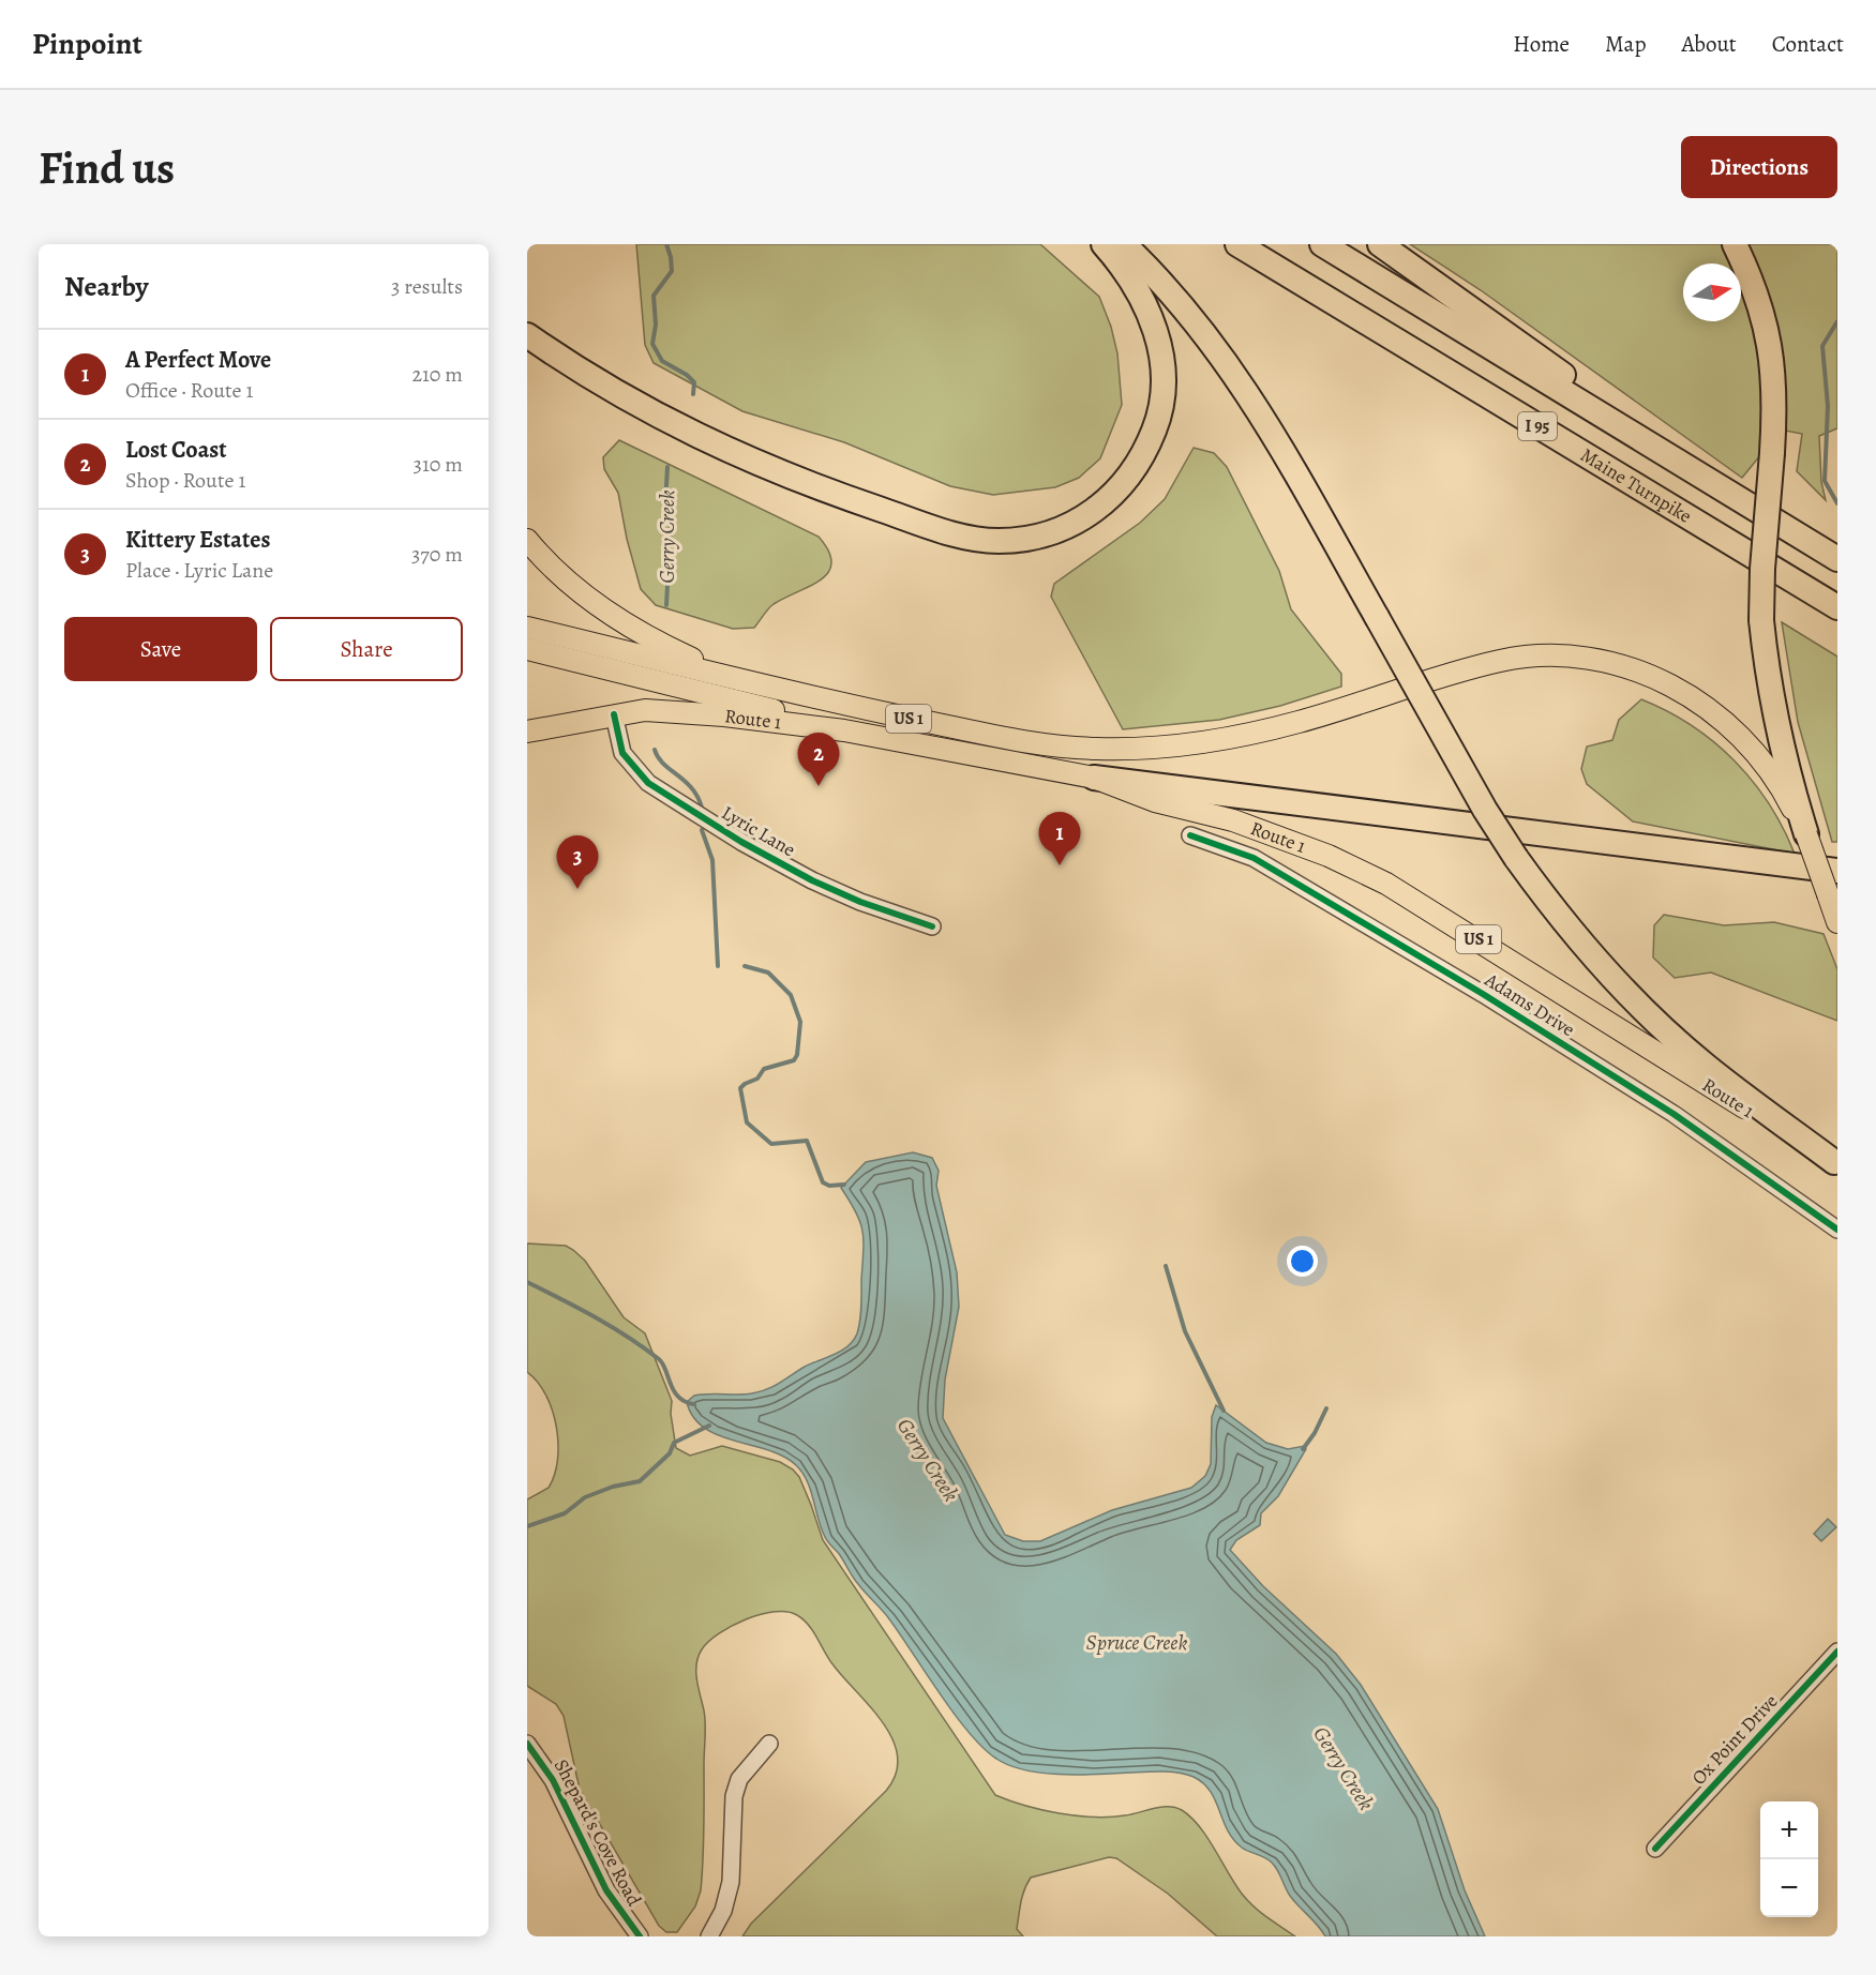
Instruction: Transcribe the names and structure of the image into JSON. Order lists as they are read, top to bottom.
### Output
{
  "streets": {
    "highway": ["I 95", "Maine Turnpike"],
    "main road": ["US 1", "Route 1"],
    "street": [
      "Lyric Lane",
      "Adams Drive",
      "Ox Point Drive",
      "Shepard's Cove Road"
    ]
  },
  "crossings": [
    ["US 1", "Route 1"],
    ["US 1", "Lyric Lane"],
    ["Route 1", "Lyric Lane"]
  ],
  "water": ["Gerry Creek", "Spruce Creek"],
  "north": "right",
  "page": {
    "header": "Pinpoint",
    "nav": [
      "Home",
      "Map",
      "About",
      "Contact"
    ],
    "buttons": [
      "Directions",
      ["Save", "Share"]
    ],
    "title": "Find us",
    "heading": ["Nearby", "3 results"],
    "list": [
      {
        "mark": "1",
        "name": "A Perfect Move",
        "note": "Office · Route 1",
        "value": "210 m"
      },
      {
        "mark": "2",
        "name": "Lost Coast",
        "note": "Shop · Route 1",
        "value": "310 m"
      },
      {
        "mark": "3",
        "name": "Kittery Estates",
        "note": "Place · Lyric Lane",
        "value": "370 m"
      }
    ],
    "pins": ["2", "1", "3"],
    "map_buttons": ["+", "−"]
  }
}
